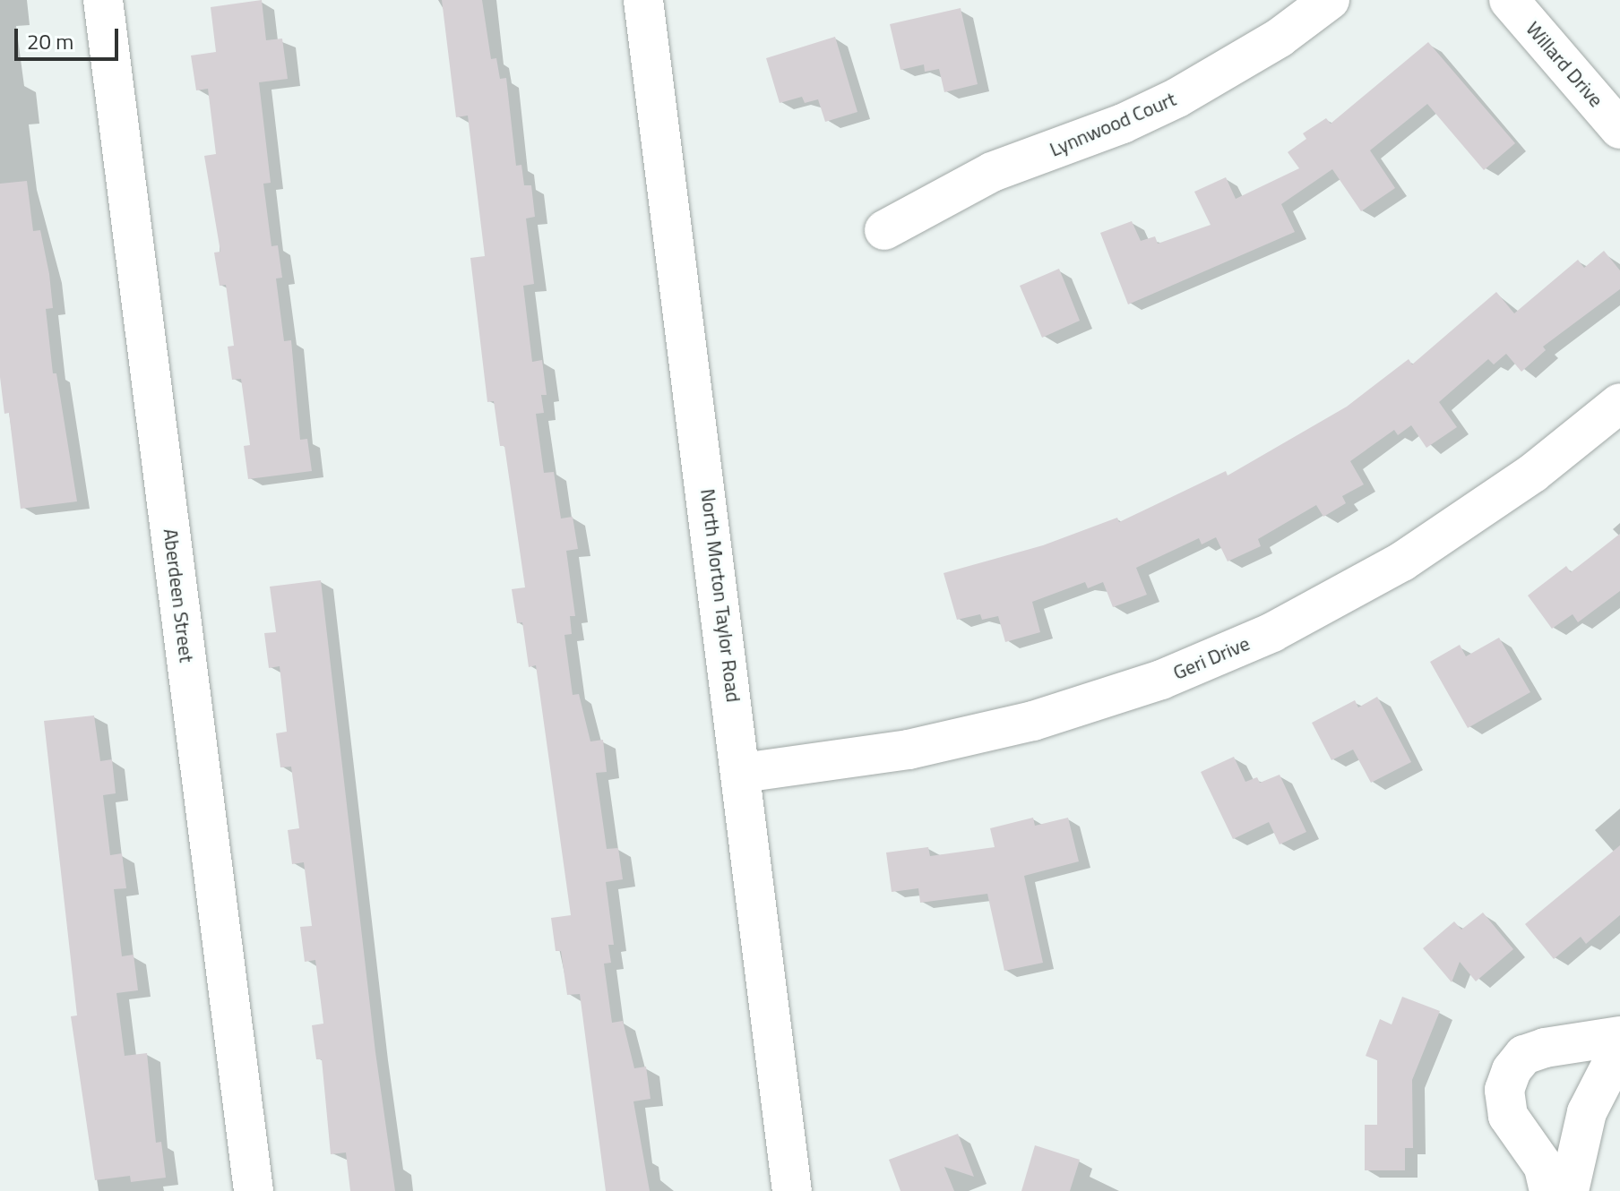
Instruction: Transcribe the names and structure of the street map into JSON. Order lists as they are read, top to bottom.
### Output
{
  "streets": {
    "street": [
      "Willard Drive",
      "Lynnwood Court",
      "Aberdeen Street",
      "North Morton Taylor Road",
      "Geri Drive"
    ]
  },
  "crossings": [
    ["North Morton Taylor Road", "Geri Drive"]
  ],
  "scale_bar": "20 m"
}
